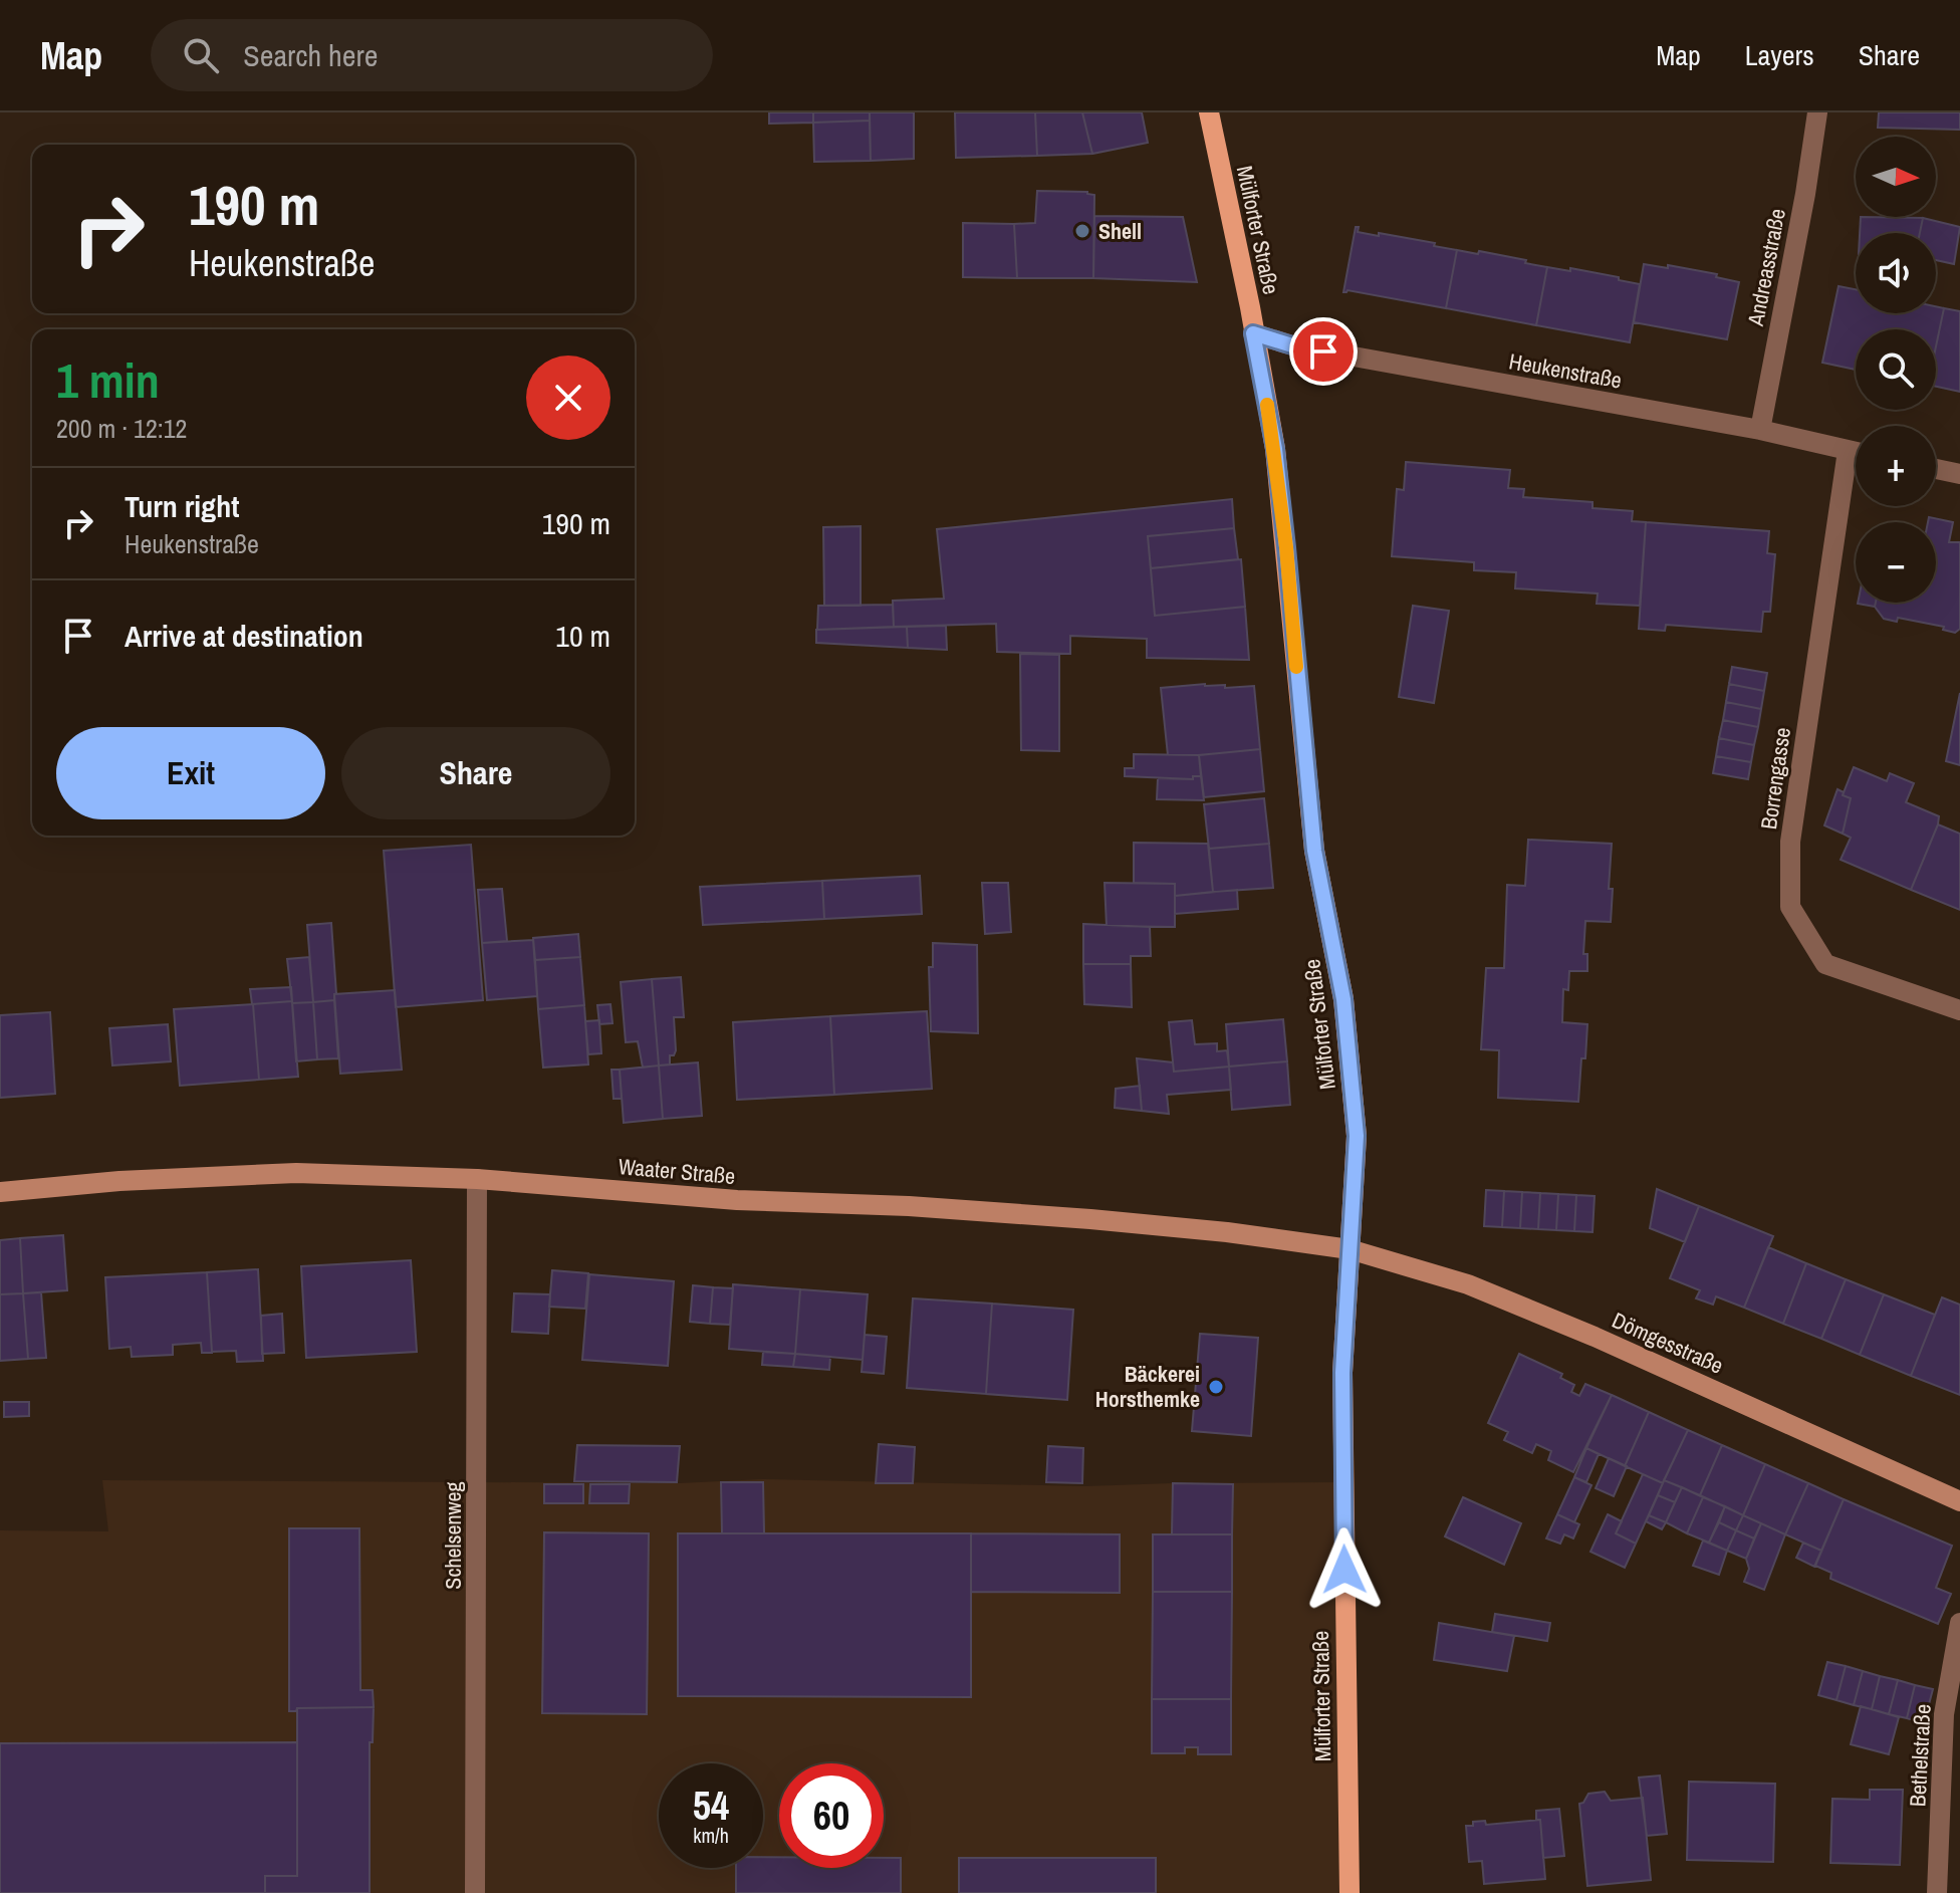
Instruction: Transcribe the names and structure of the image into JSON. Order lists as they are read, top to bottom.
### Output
{
  "streets": {
    "main road": ["Mülforter Straße", "Waater Straße", "Dömgesstraße"],
    "street": [
      "Andreasstraße",
      "Heukenstraße",
      "Borrengasse",
      "Schelsenweg",
      "Bethelstraße"
    ]
  },
  "crossings": [
    ["Mülforter Straße", "Heukenstraße"],
    ["Mülforter Straße", "Waater Straße"],
    ["Mülforter Straße", "Dömgesstraße"],
    ["Andreasstraße", "Heukenstraße"],
    ["Heukenstraße", "Borrengasse"],
    ["Waater Straße", "Dömgesstraße"],
    ["Waater Straße", "Schelsenweg"]
  ],
  "places": ["Shell", "Bäckerei Horsthemke"],
  "north": "right",
  "page": {
    "header": "Map",
    "search": "Search here",
    "nav": ["Map", "Layers", "Share"],
    "map_buttons": ["+", "−"],
    "turn": ["190 m", "Heukenstraße"],
    "heading": ["1 min", "200 m · 12:12"],
    "list": [
      {
        "name": "Turn right",
        "note": "Heukenstraße",
        "value": "190 m"
      },
      {
        "name": "Arrive at destination",
        "value": "10 m"
      }
    ],
    "buttons": ["Exit", "Share"],
    "speed": "54 km/h",
    "limit": "60"
  }
}
